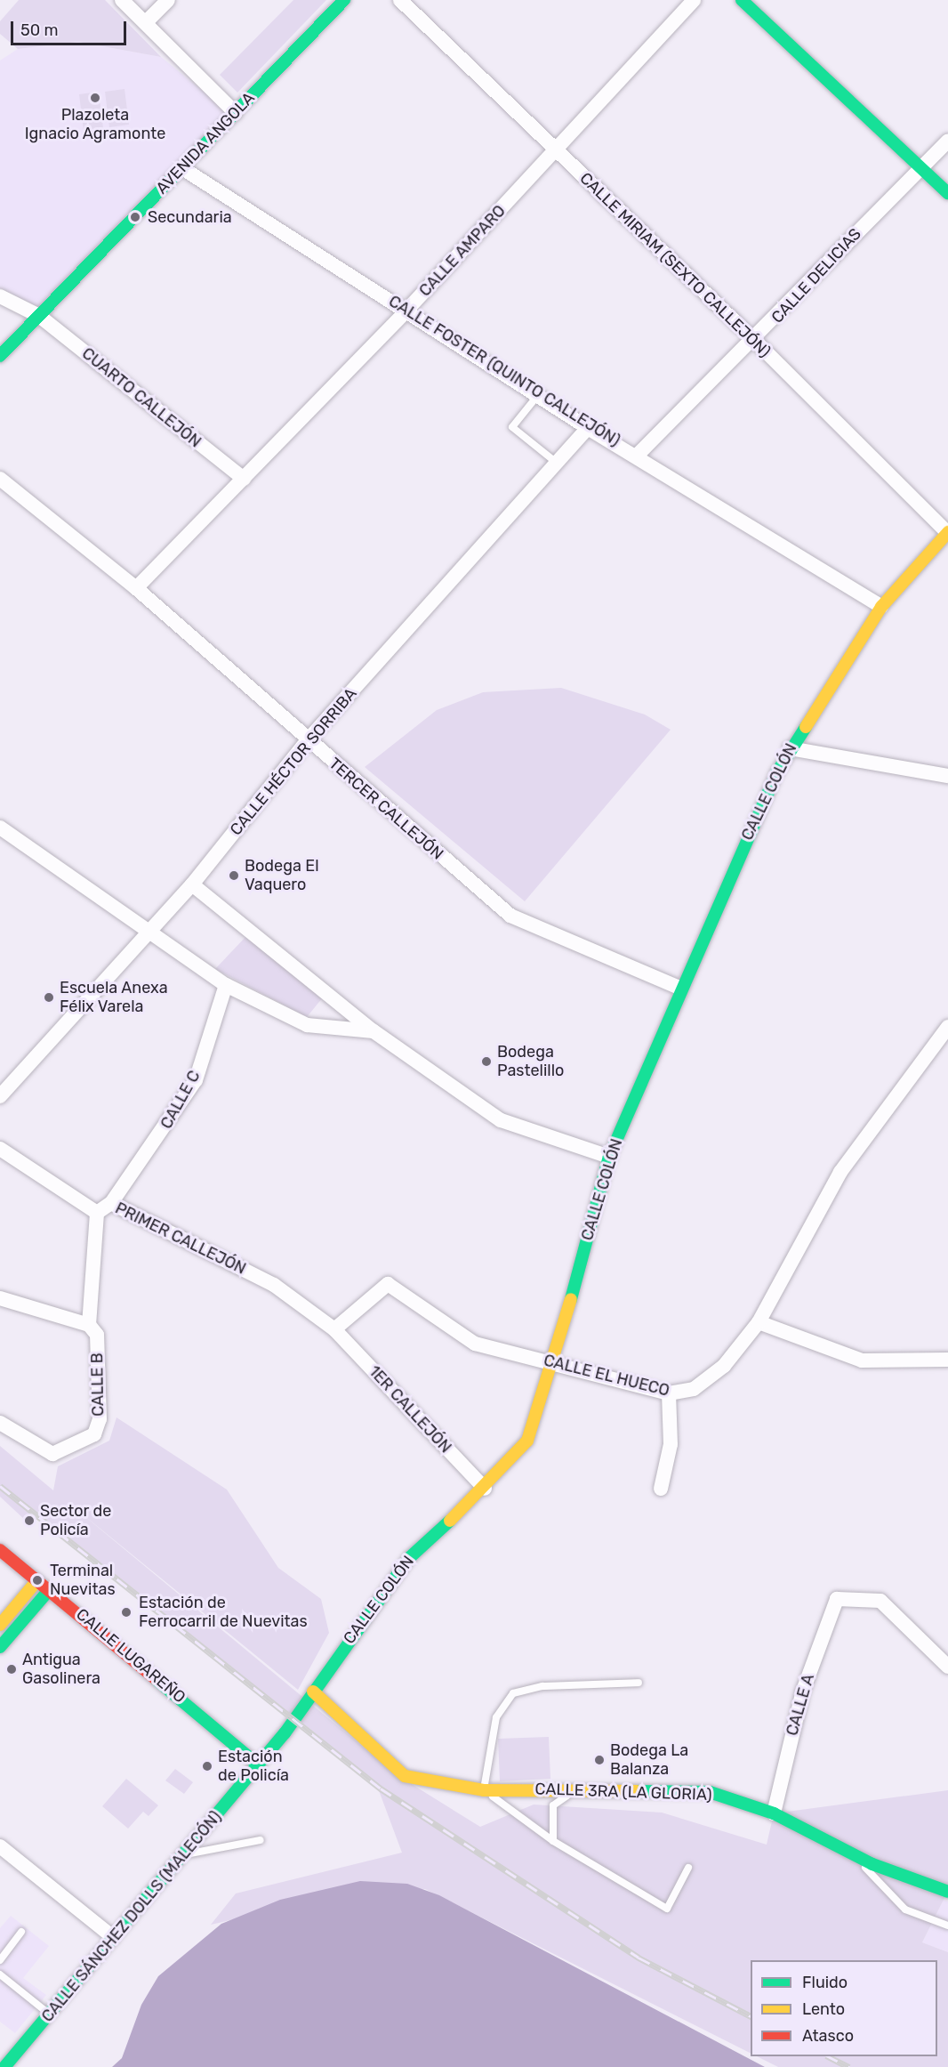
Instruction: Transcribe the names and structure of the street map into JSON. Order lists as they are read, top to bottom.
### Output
{
  "streets": {
    "street": [
      "AVENIDA ANGOLA",
      "CALLE AMPARO",
      "CALLE MIRIAM (SEXTO CALLEJÓN)",
      "CALLE DELICIAS",
      "CALLE FOSTER (QUINTO CALLEJÓN)",
      "CUARTO CALLEJÓN",
      "CALLE HÉCTOR SORRIBA",
      "CALLE COLÓN",
      "TERCER CALLEJÓN",
      "CALLE C",
      "PRIMER CALLEJÓN",
      "CALLE EL HUECO",
      "CALLE B",
      "1ER CALLEJÓN",
      "CALLE LUGAREÑO",
      "CALLE A",
      "CALLE 3RA (LA GLORIA)",
      "CALLE SÁNCHEZ DOLLS (MALECÓN)"
    ]
  },
  "crossings": [
    ["AVENIDA ANGOLA", "CALLE FOSTER (QUINTO CALLEJÓN)"],
    ["AVENIDA ANGOLA", "CUARTO CALLEJÓN"],
    ["CALLE AMPARO", "CALLE MIRIAM (SEXTO CALLEJÓN)"],
    ["CALLE AMPARO", "CALLE FOSTER (QUINTO CALLEJÓN)"],
    ["CALLE AMPARO", "CUARTO CALLEJÓN"],
    ["CALLE AMPARO", "TERCER CALLEJÓN"],
    ["CALLE MIRIAM (SEXTO CALLEJÓN)", "CALLE DELICIAS"],
    ["CALLE MIRIAM (SEXTO CALLEJÓN)", "CALLE COLÓN"],
    ["CALLE DELICIAS", "CALLE FOSTER (QUINTO CALLEJÓN)"],
    ["CALLE FOSTER (QUINTO CALLEJÓN)", "CALLE HÉCTOR SORRIBA"],
    ["CALLE FOSTER (QUINTO CALLEJÓN)", "CALLE COLÓN"],
    ["CALLE HÉCTOR SORRIBA", "TERCER CALLEJÓN"],
    ["CALLE COLÓN", "TERCER CALLEJÓN"],
    ["CALLE COLÓN", "CALLE EL HUECO"],
    ["CALLE COLÓN", "1ER CALLEJÓN"],
    ["CALLE COLÓN", "CALLE LUGAREÑO"],
    ["CALLE COLÓN", "CALLE 3RA (LA GLORIA)"],
    ["CALLE COLÓN", "CALLE SÁNCHEZ DOLLS (MALECÓN)"],
    ["CALLE C", "PRIMER CALLEJÓN"],
    ["PRIMER CALLEJÓN", "CALLE EL HUECO"],
    ["PRIMER CALLEJÓN", "1ER CALLEJÓN"],
    ["CALLE EL HUECO", "1ER CALLEJÓN"],
    ["CALLE LUGAREÑO", "CALLE SÁNCHEZ DOLLS (MALECÓN)"],
    ["CALLE A", "CALLE 3RA (LA GLORIA)"]
  ],
  "places": [
    "Plazoleta Ignacio Agramonte",
    "Secundaria",
    "Bodega El Vaquero",
    "Escuela Anexa Félix Varela",
    "Bodega Pastelillo",
    "Sector de Policía",
    "Terminal Nuevitas",
    "Estación de Ferrocarril de Nuevitas",
    "Antigua Gasolinera",
    "Bodega La Balanza",
    "Estación de Policía"
  ],
  "legend": ["Fluido", "Lento", "Atasco"],
  "scale_bar": "50 m"
}
